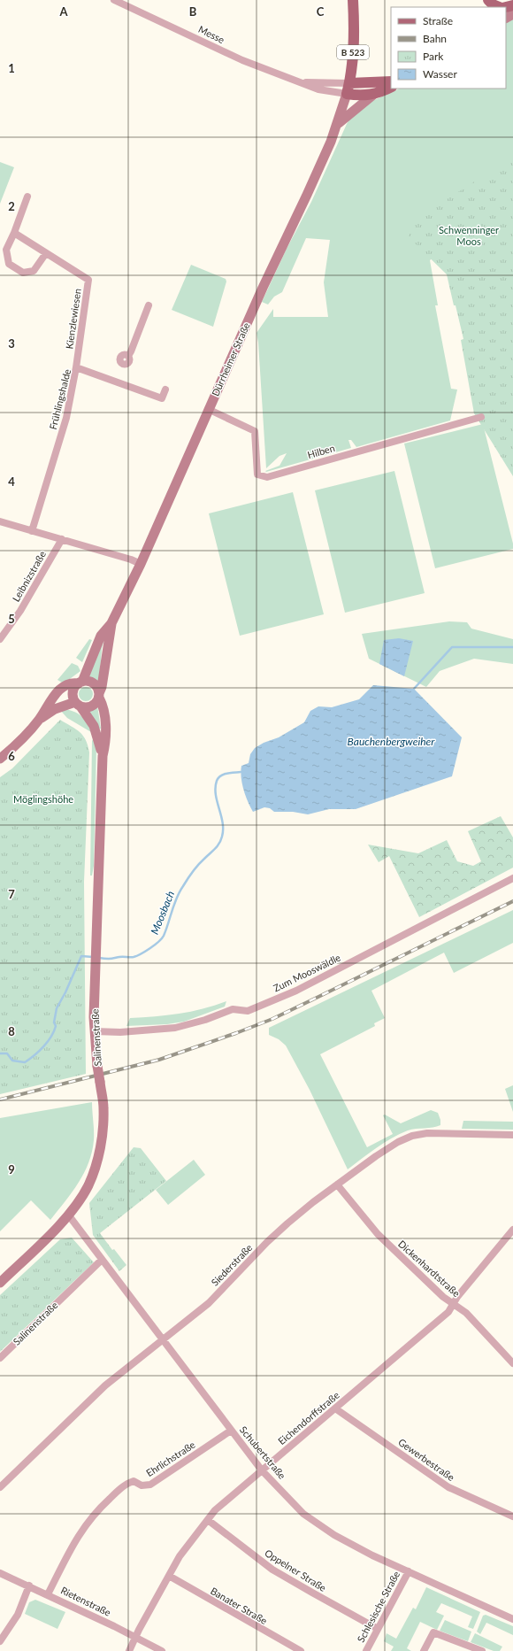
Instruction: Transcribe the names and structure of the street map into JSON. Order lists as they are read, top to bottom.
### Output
{
  "streets": {
    "main road": ["B 523", "Dürrheimer Straße", "Salinenstraße"],
    "street": [
      "Messe",
      "Kienzlewiesen",
      "Frühlingshalde",
      "Hilben",
      "Leibnizstraße",
      "Zum Mooswäldle",
      "Siederstraße",
      "Dickenhardtstraße",
      "Eichendorffstraße",
      "Schubertstraße",
      "Ehrlichstraße",
      "Gewerbestraße",
      "Oppelner Straße",
      "Rietenstraße",
      "Banater Straße",
      "Schlesische Straße"
    ]
  },
  "crossings": [
    ["Messe", "B 523"],
    ["Messe", "Dürrheimer Straße"],
    ["B 523", "Dürrheimer Straße"],
    ["Kienzlewiesen", "Frühlingshalde"],
    ["Dürrheimer Straße", "Hilben"],
    ["Dürrheimer Straße", "Salinenstraße"],
    ["Zum Mooswäldle", "Salinenstraße"],
    ["Salinenstraße", "Schubertstraße"],
    ["Siederstraße", "Dickenhardtstraße"],
    ["Siederstraße", "Schubertstraße"],
    ["Dickenhardtstraße", "Eichendorffstraße"],
    ["Eichendorffstraße", "Schubertstraße"],
    ["Eichendorffstraße", "Gewerbestraße"],
    ["Eichendorffstraße", "Oppelner Straße"],
    ["Eichendorffstraße", "Rietenstraße"],
    ["Eichendorffstraße", "Banater Straße"],
    ["Schubertstraße", "Ehrlichstraße"],
    ["Schubertstraße", "Schlesische Straße"],
    ["Ehrlichstraße", "Rietenstraße"],
    ["Oppelner Straße", "Schlesische Straße"]
  ],
  "water": ["Bauchenbergweiher", "Moosbach"],
  "parks": ["Schwenninger Moos", "Möglingshöhe"],
  "legend": [
    "Straße",
    "Bahn",
    "Park",
    "Wasser"
  ],
  "grid": {
    "columns": ["A", "B", "C"],
    "rows": [
      "1",
      "2",
      "3",
      "4",
      "5",
      "6",
      "7",
      "8",
      "9"
    ]
  }
}
